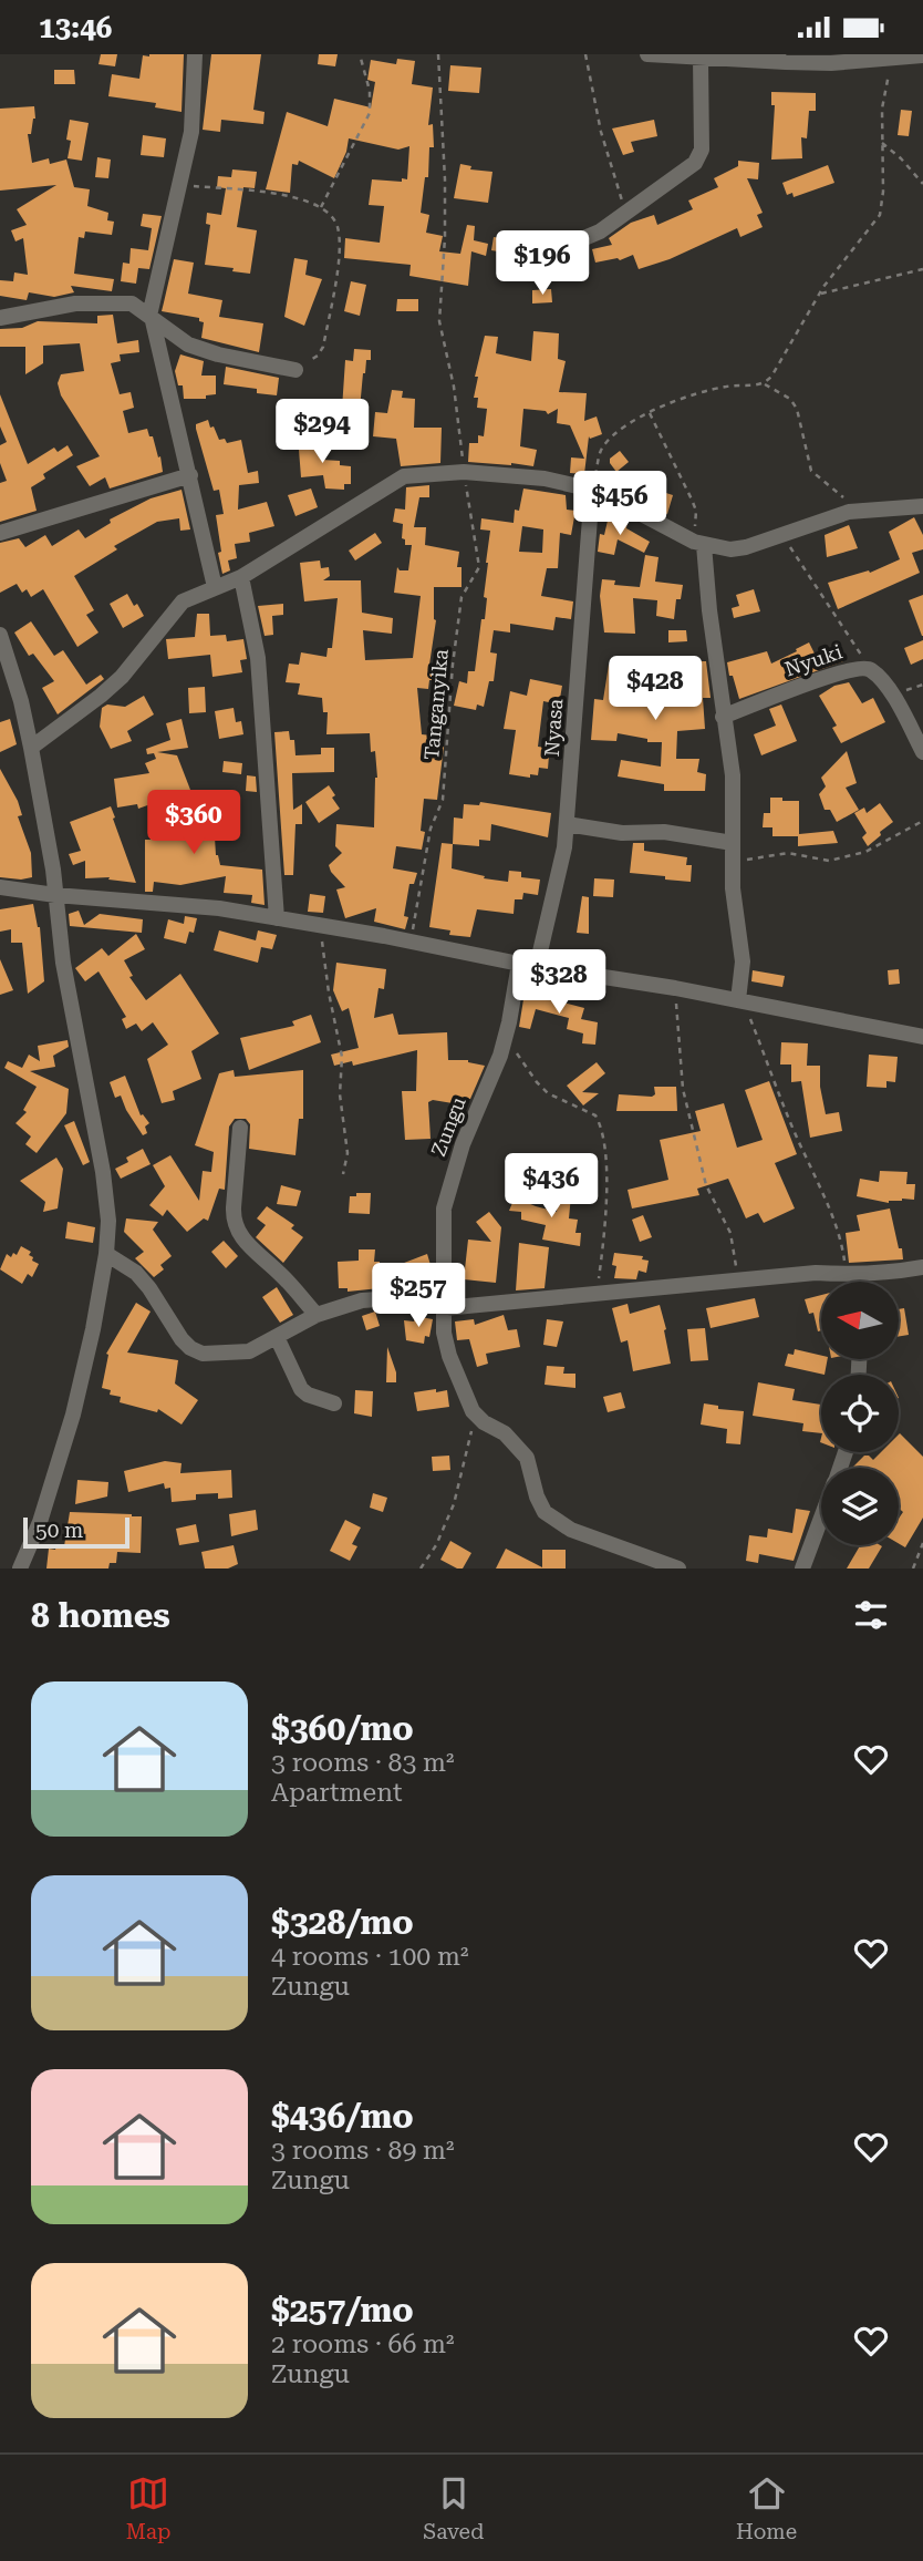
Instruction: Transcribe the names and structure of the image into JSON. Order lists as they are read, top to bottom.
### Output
{
  "streets": {
    "street": ["Nyuki", "Nyasa", "Zungu"],
    "path": ["Tanganyika"]
  },
  "scale_bar": "50 m",
  "north": "left",
  "page": {
    "status": "13:46",
    "price": [
      "$196",
      "$294",
      "$456",
      "$428",
      "$360",
      "$328",
      "$436",
      "$257"
    ],
    "scale": "50 m",
    "heading": "8 homes",
    "list": [
      {
        "name": "$360/mo",
        "note": "3 rooms · 83 m² · Apartment"
      },
      {
        "name": "$328/mo",
        "note": "4 rooms · 100 m² · Zungu"
      },
      {
        "name": "$436/mo",
        "note": "3 rooms · 89 m² · Zungu"
      },
      {
        "name": "$257/mo",
        "note": "2 rooms · 66 m² · Zungu"
      }
    ],
    "tabs": ["Map", "Saved", "Home"]
  }
}
